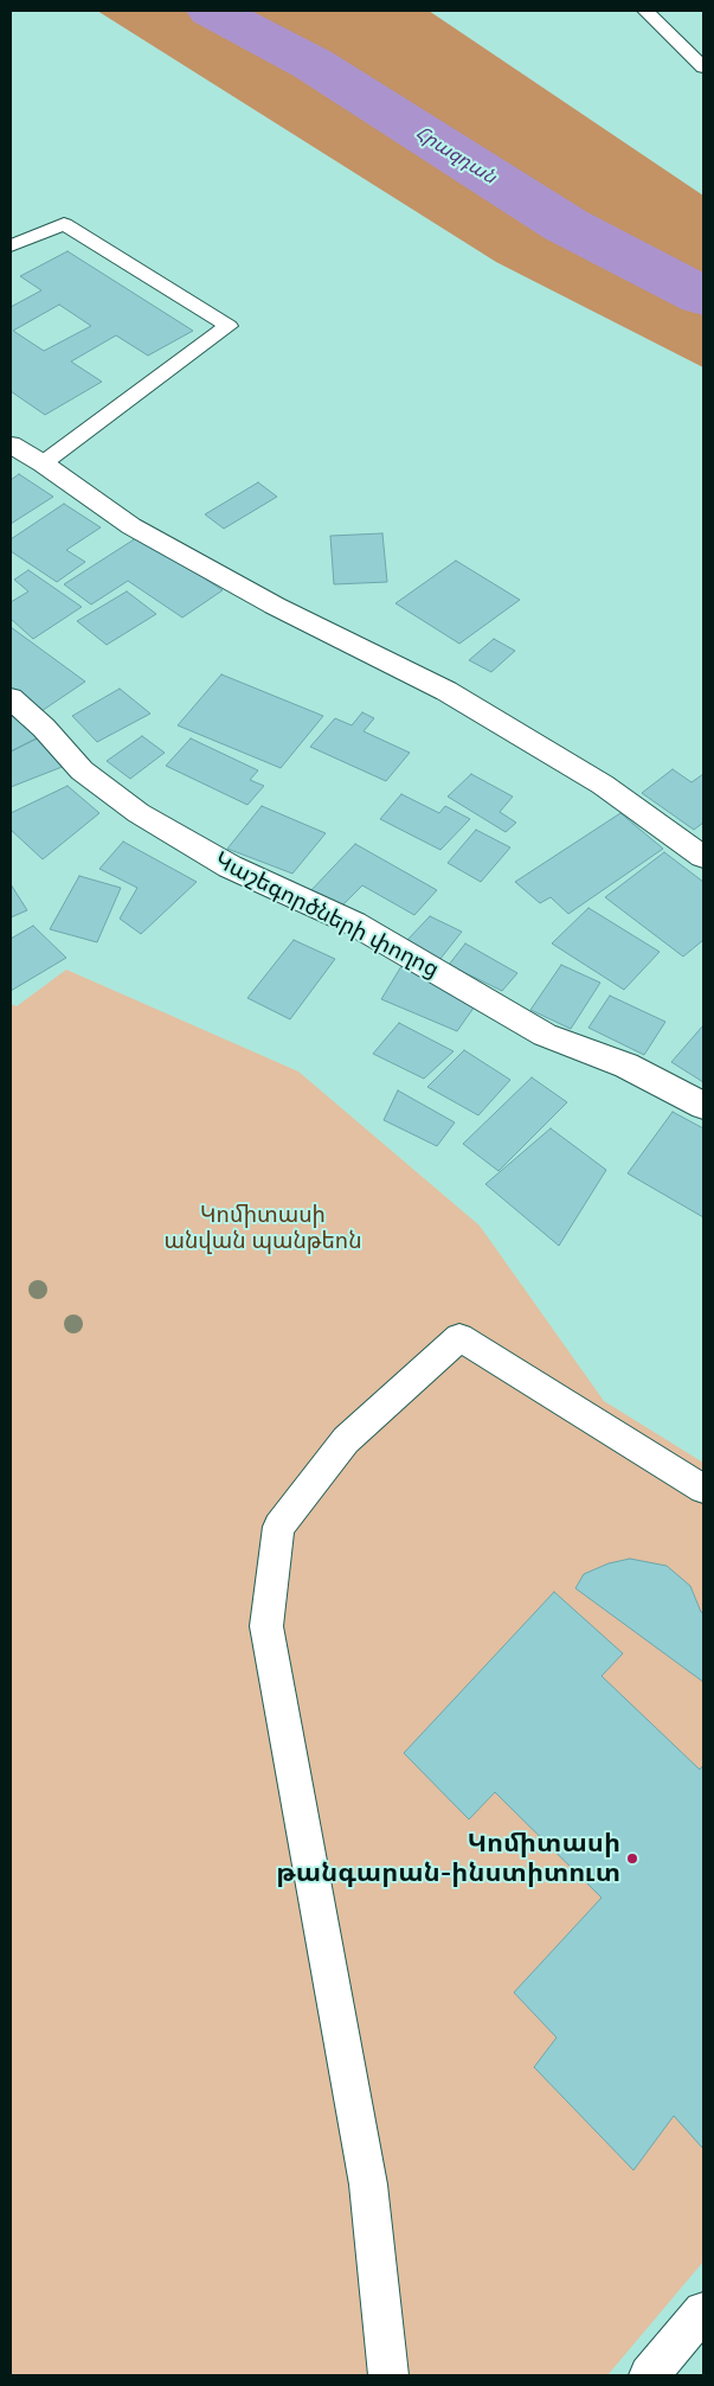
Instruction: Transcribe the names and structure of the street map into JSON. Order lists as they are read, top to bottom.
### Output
{
  "streets": {
    "street": ["Կաշեգործների փողոց"]
  },
  "water": ["Հրազդան"],
  "parks": ["Կոմիտասի անվան պանթեոն"],
  "places": ["Կոմիտասի թանգարան-ինստիտուտ"]
}
